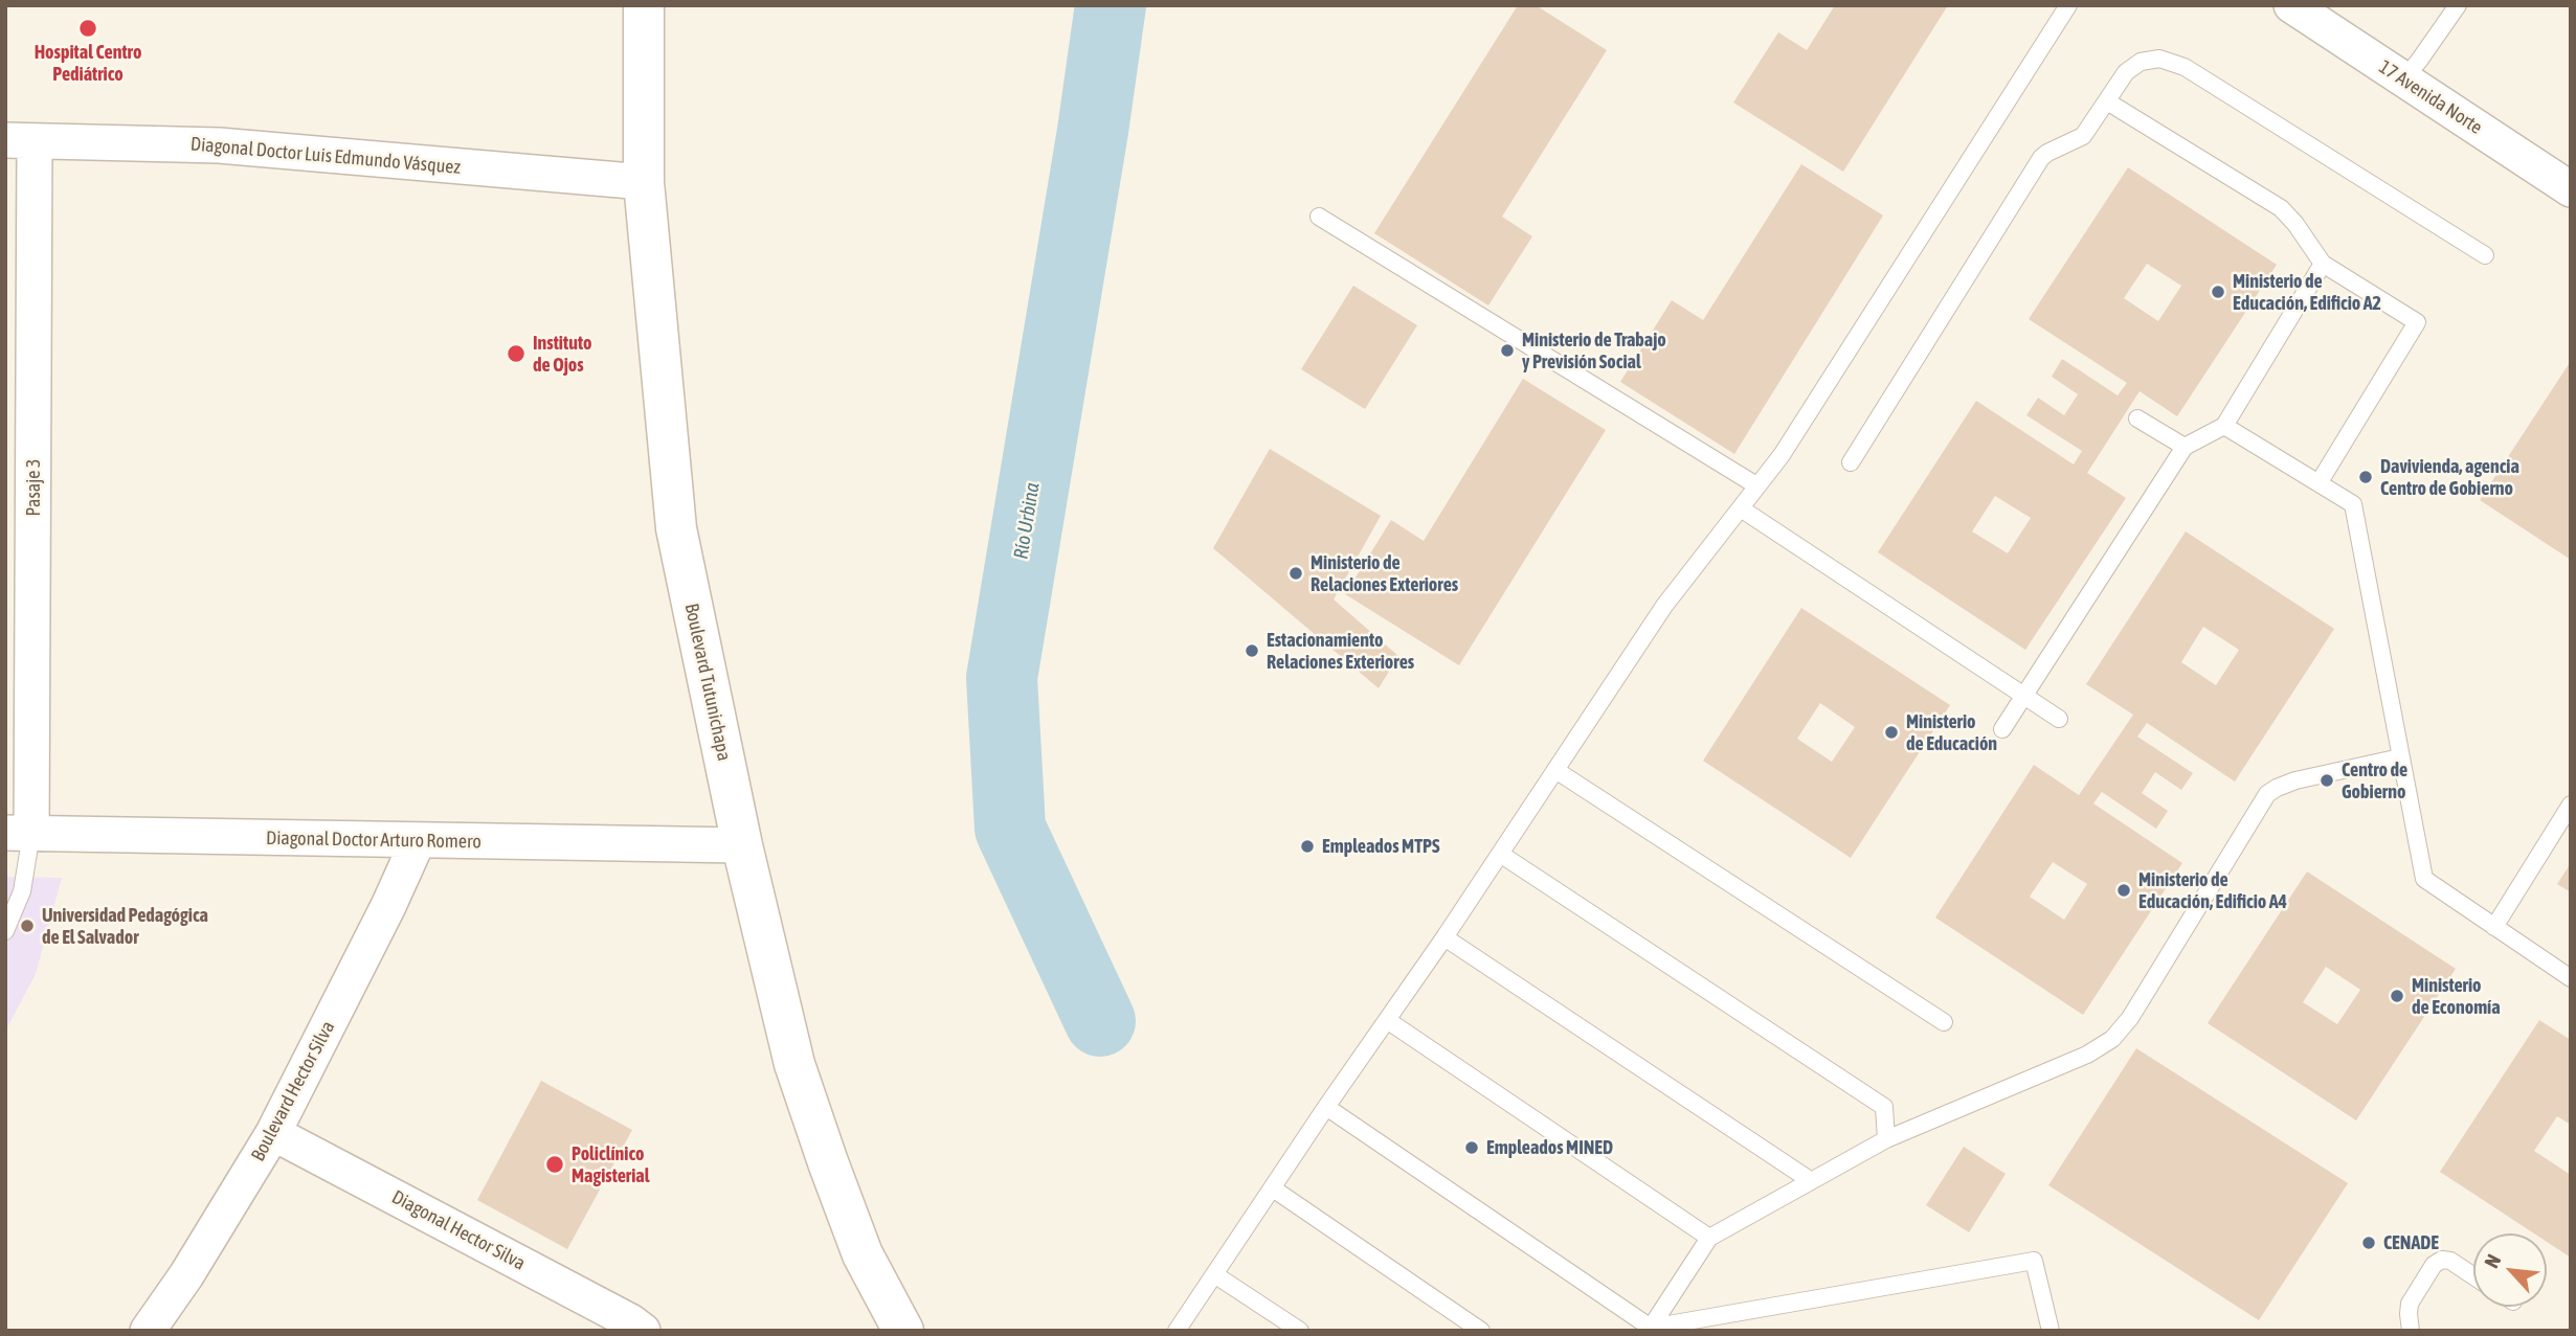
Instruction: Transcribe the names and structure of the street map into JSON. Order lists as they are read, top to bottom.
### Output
{
  "streets": {
    "main road": ["Boulevard Tutunichapa"],
    "street": [
      "17 Avenida Norte",
      "Diagonal Doctor Luis Edmundo Vásquez",
      "Pasaje 3",
      "Diagonal Doctor Arturo Romero",
      "Boulevard Hector Silva",
      "Diagonal Hector Silva"
    ]
  },
  "crossings": [
    ["Diagonal Doctor Luis Edmundo Vásquez", "Pasaje 3"],
    ["Diagonal Doctor Luis Edmundo Vásquez", "Boulevard Tutunichapa"],
    ["Pasaje 3", "Diagonal Doctor Arturo Romero"],
    ["Boulevard Tutunichapa", "Diagonal Doctor Arturo Romero"],
    ["Diagonal Doctor Arturo Romero", "Boulevard Hector Silva"],
    ["Boulevard Hector Silva", "Diagonal Hector Silva"]
  ],
  "water": ["Río Urbina"],
  "places": [
    "Hospital Centro Pediátrico",
    "Ministerio de Educación, Edificio A2",
    "Ministerio de Trabajo y Previsión Social",
    "Instituto de Ojos",
    "Davivienda, agencia Centro de Gobierno",
    "Ministerio de Relaciones Exteriores",
    "Estacionamiento Relaciones Exteriores",
    "Ministerio de Educación",
    "Centro de Gobierno",
    "Empleados MTPS",
    "Ministerio de Educación, Edificio A4",
    "Universidad Pedagógica de El Salvador",
    "Ministerio de Economía",
    "Empleados MINED",
    "Policlínico Magisterial",
    "CENADE"
  ],
  "north": "top left"
}
